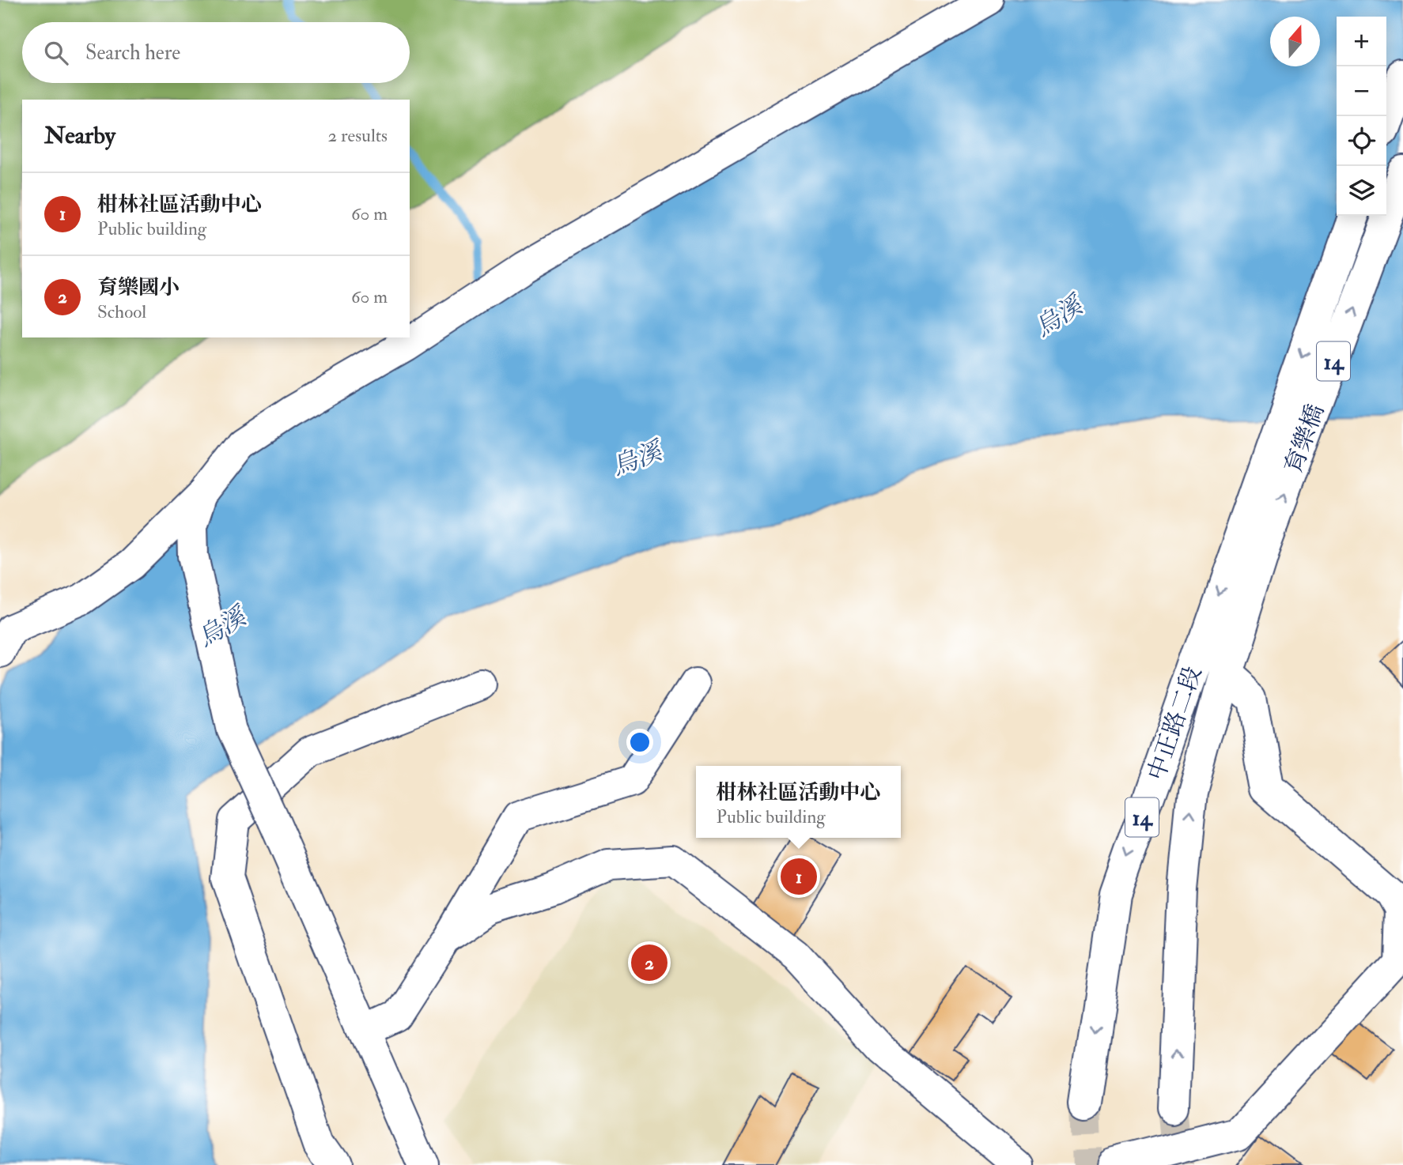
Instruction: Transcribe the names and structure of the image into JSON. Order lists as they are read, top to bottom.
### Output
{
  "streets": {
    "main road": ["14", "育樂橋", "中正路二段"]
  },
  "crossings": [
    ["育樂橋", "中正路二段"]
  ],
  "water": ["烏溪"],
  "north": "top",
  "page": {
    "map_buttons": ["+", "−"],
    "search": "Search here",
    "heading": ["Nearby", "2 results"],
    "list": [
      {
        "mark": "1",
        "name": "柑林社區活動中心",
        "note": "Public building",
        "value": "60 m"
      },
      {
        "mark": "2",
        "name": "育樂國小",
        "note": "School",
        "value": "60 m"
      }
    ],
    "popup": ["柑林社區活動中心", "Public building"],
    "pins": ["1", "2"]
  }
}
